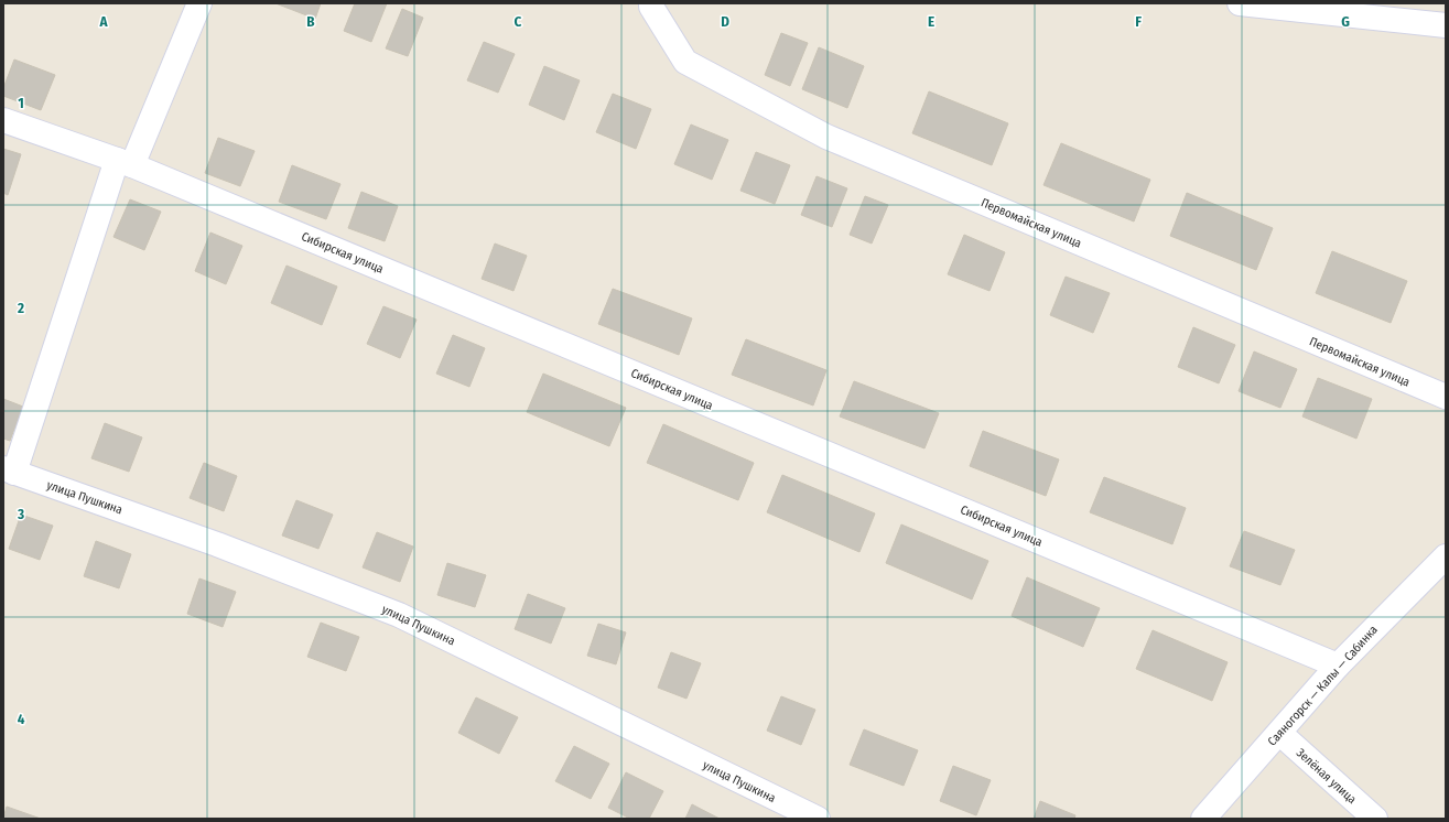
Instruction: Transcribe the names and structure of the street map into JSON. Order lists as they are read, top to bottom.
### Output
{
  "streets": {
    "street": [
      "Первомайская улица",
      "Сибирская улица",
      "улица Пушкина",
      "Саяногорск — Калы — Сабинка",
      "Зелёная улица"
    ]
  },
  "crossings": [
    ["Сибирская улица", "Саяногорск — Калы — Сабинка"],
    ["Саяногорск — Калы — Сабинка", "Зелёная улица"]
  ],
  "grid": {
    "columns": [
      "A",
      "B",
      "C",
      "D",
      "E",
      "F",
      "G"
    ],
    "rows": [
      "1",
      "2",
      "3",
      "4"
    ]
  }
}
